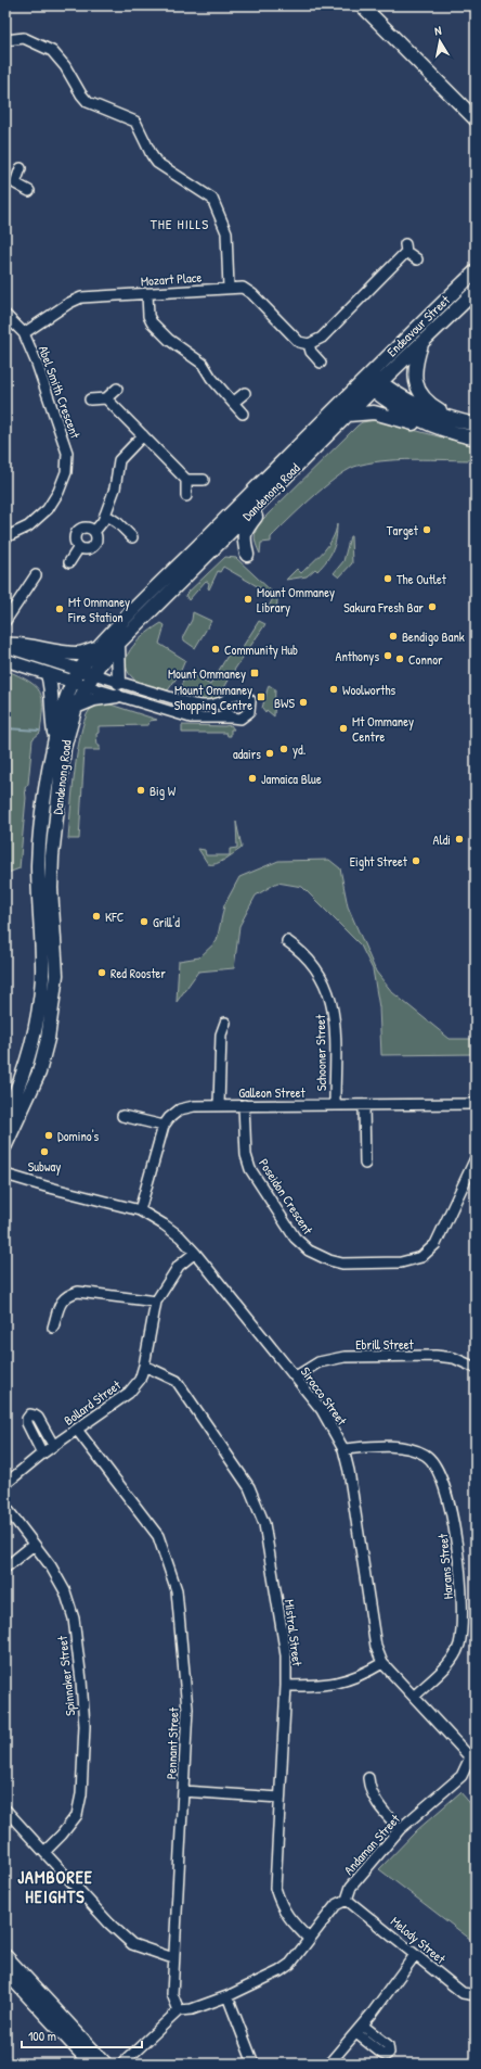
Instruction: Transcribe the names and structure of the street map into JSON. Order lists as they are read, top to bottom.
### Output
{
  "streets": {
    "main road": ["Endeavour Street", "Dandenong Road"],
    "street": [
      "Mozart Place",
      "Abel Smith Crescent",
      "Schooner Street",
      "Galleon Street",
      "Poseidon Crescent",
      "Ebrill Street",
      "Sirocco Street",
      "Bollard Street",
      "Harans Street",
      "Mistral Street",
      "Spinnaker Street",
      "Pennant Street",
      "Andaman Street",
      "Melody Street"
    ]
  },
  "crossings": [
    ["Mozart Place", "Abel Smith Crescent"],
    ["Endeavour Street", "Dandenong Road"],
    ["Schooner Street", "Galleon Street"],
    ["Galleon Street", "Poseidon Crescent"],
    ["Galleon Street", "Sirocco Street"],
    ["Ebrill Street", "Sirocco Street"],
    ["Sirocco Street", "Bollard Street"],
    ["Sirocco Street", "Harans Street"],
    ["Sirocco Street", "Andaman Street"],
    ["Bollard Street", "Mistral Street"],
    ["Bollard Street", "Pennant Street"],
    ["Mistral Street", "Andaman Street"],
    ["Pennant Street", "Andaman Street"],
    ["Andaman Street", "Melody Street"]
  ],
  "districts": ["THE HILLS", "JAMBOREE HEIGHTS"],
  "places": {
    "other": [
      "Target",
      "The Outlet",
      "Mount Ommaney Library",
      "Sakura Fresh Bar",
      "Mt Ommaney Fire Station",
      "Bendigo Bank",
      "Community Hub",
      "Anthonys",
      "Connor",
      "Woolworths",
      "BWS",
      "Mt Ommaney Centre",
      "yd.",
      "adairs",
      "Jamaica Blue",
      "Big W",
      "Aldi",
      "Eight Street",
      "KFC",
      "Grill'd",
      "Red Rooster",
      "Domino's",
      "Subway"
    ],
    "transit": ["Mount Ommaney", "Mount Ommaney Shopping Centre"]
  },
  "scale_bar": "100 m",
  "north": "top"
}
